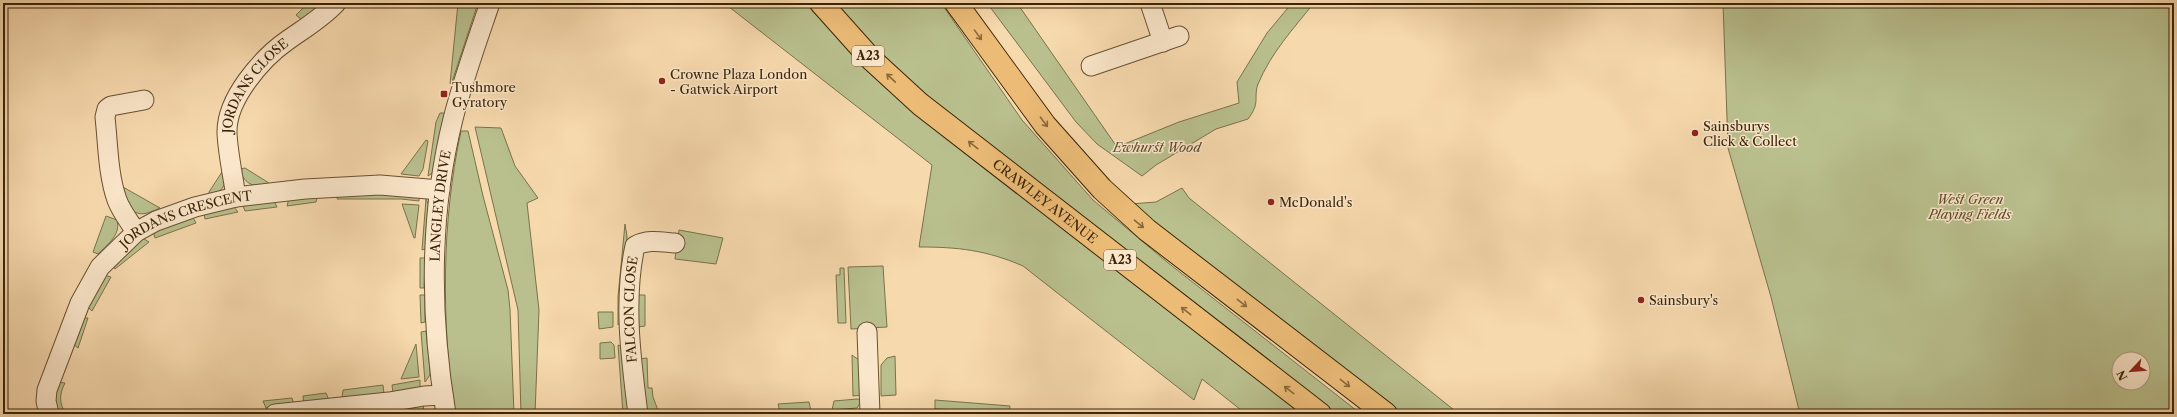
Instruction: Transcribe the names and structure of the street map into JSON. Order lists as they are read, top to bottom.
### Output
{
  "streets": {
    "main road": ["A23", "CRAWLEY AVENUE"],
    "street": [
      "JORDANS CLOSE",
      "LANGLEY DRIVE",
      "JORDANS CRESCENT",
      "FALCON CLOSE"
    ]
  },
  "crossings": [
    ["JORDANS CLOSE", "JORDANS CRESCENT"],
    ["LANGLEY DRIVE", "JORDANS CRESCENT"]
  ],
  "parks": ["Ewhurst Wood", "West Green Playing Fields"],
  "places": {
    "other": [
      "Crowne Plaza London - Gatwick Airport",
      "Sainsburys Click & Collect",
      "McDonald's",
      "Sainsbury's"
    ],
    "transit": ["Tushmore Gyratory"]
  },
  "north": "bottom left"
}
